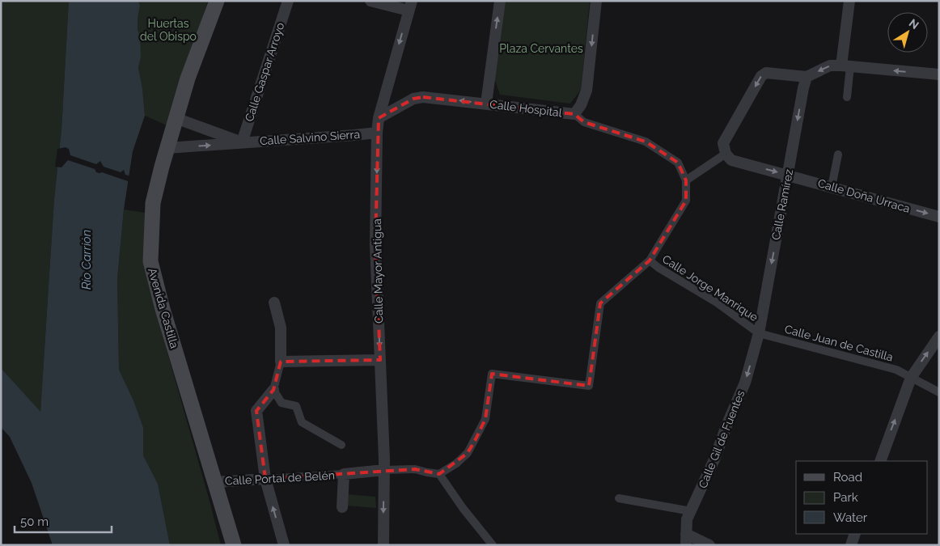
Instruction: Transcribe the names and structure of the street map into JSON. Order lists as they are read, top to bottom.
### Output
{
  "streets": {
    "main road": ["Avenida Castilla"],
    "street": [
      "Calle Gaspar Arroyo",
      "Calle Hospital",
      "Calle Salvino Sierra",
      "Calle Doña Urraca",
      "Calle Ramírez",
      "Calle Mayor Antigua",
      "Calle Jorge Manrique",
      "Calle Juan de Castilla",
      "Calle Gil de Fuentes",
      "Calle Portal de Belén"
    ]
  },
  "crossings": [
    ["Calle Gaspar Arroyo", "Calle Salvino Sierra"],
    ["Calle Hospital", "Calle Mayor Antigua"],
    ["Calle Hospital", "Calle Jorge Manrique"],
    ["Calle Salvino Sierra", "Calle Mayor Antigua"],
    ["Calle Salvino Sierra", "Avenida Castilla"],
    ["Calle Doña Urraca", "Calle Ramírez"],
    ["Calle Ramírez", "Calle Jorge Manrique"],
    ["Calle Ramírez", "Calle Juan de Castilla"],
    ["Calle Ramírez", "Calle Gil de Fuentes"],
    ["Calle Mayor Antigua", "Calle Portal de Belén"],
    ["Calle Jorge Manrique", "Calle Juan de Castilla"],
    ["Calle Jorge Manrique", "Calle Gil de Fuentes"],
    ["Avenida Castilla", "Calle Portal de Belén"],
    ["Calle Juan de Castilla", "Calle Gil de Fuentes"]
  ],
  "one_way": [
    "Calle Doña Urraca",
    "Calle Ramírez",
    "Calle Mayor Antigua",
    "Calle Gil de Fuentes"
  ],
  "water": ["Río Carrión"],
  "parks": ["Huertas del Obispo", "Plaza Cervantes"],
  "legend": ["Road", "Park", "Water"],
  "scale_bar": "50 m",
  "north": "top right"
}
